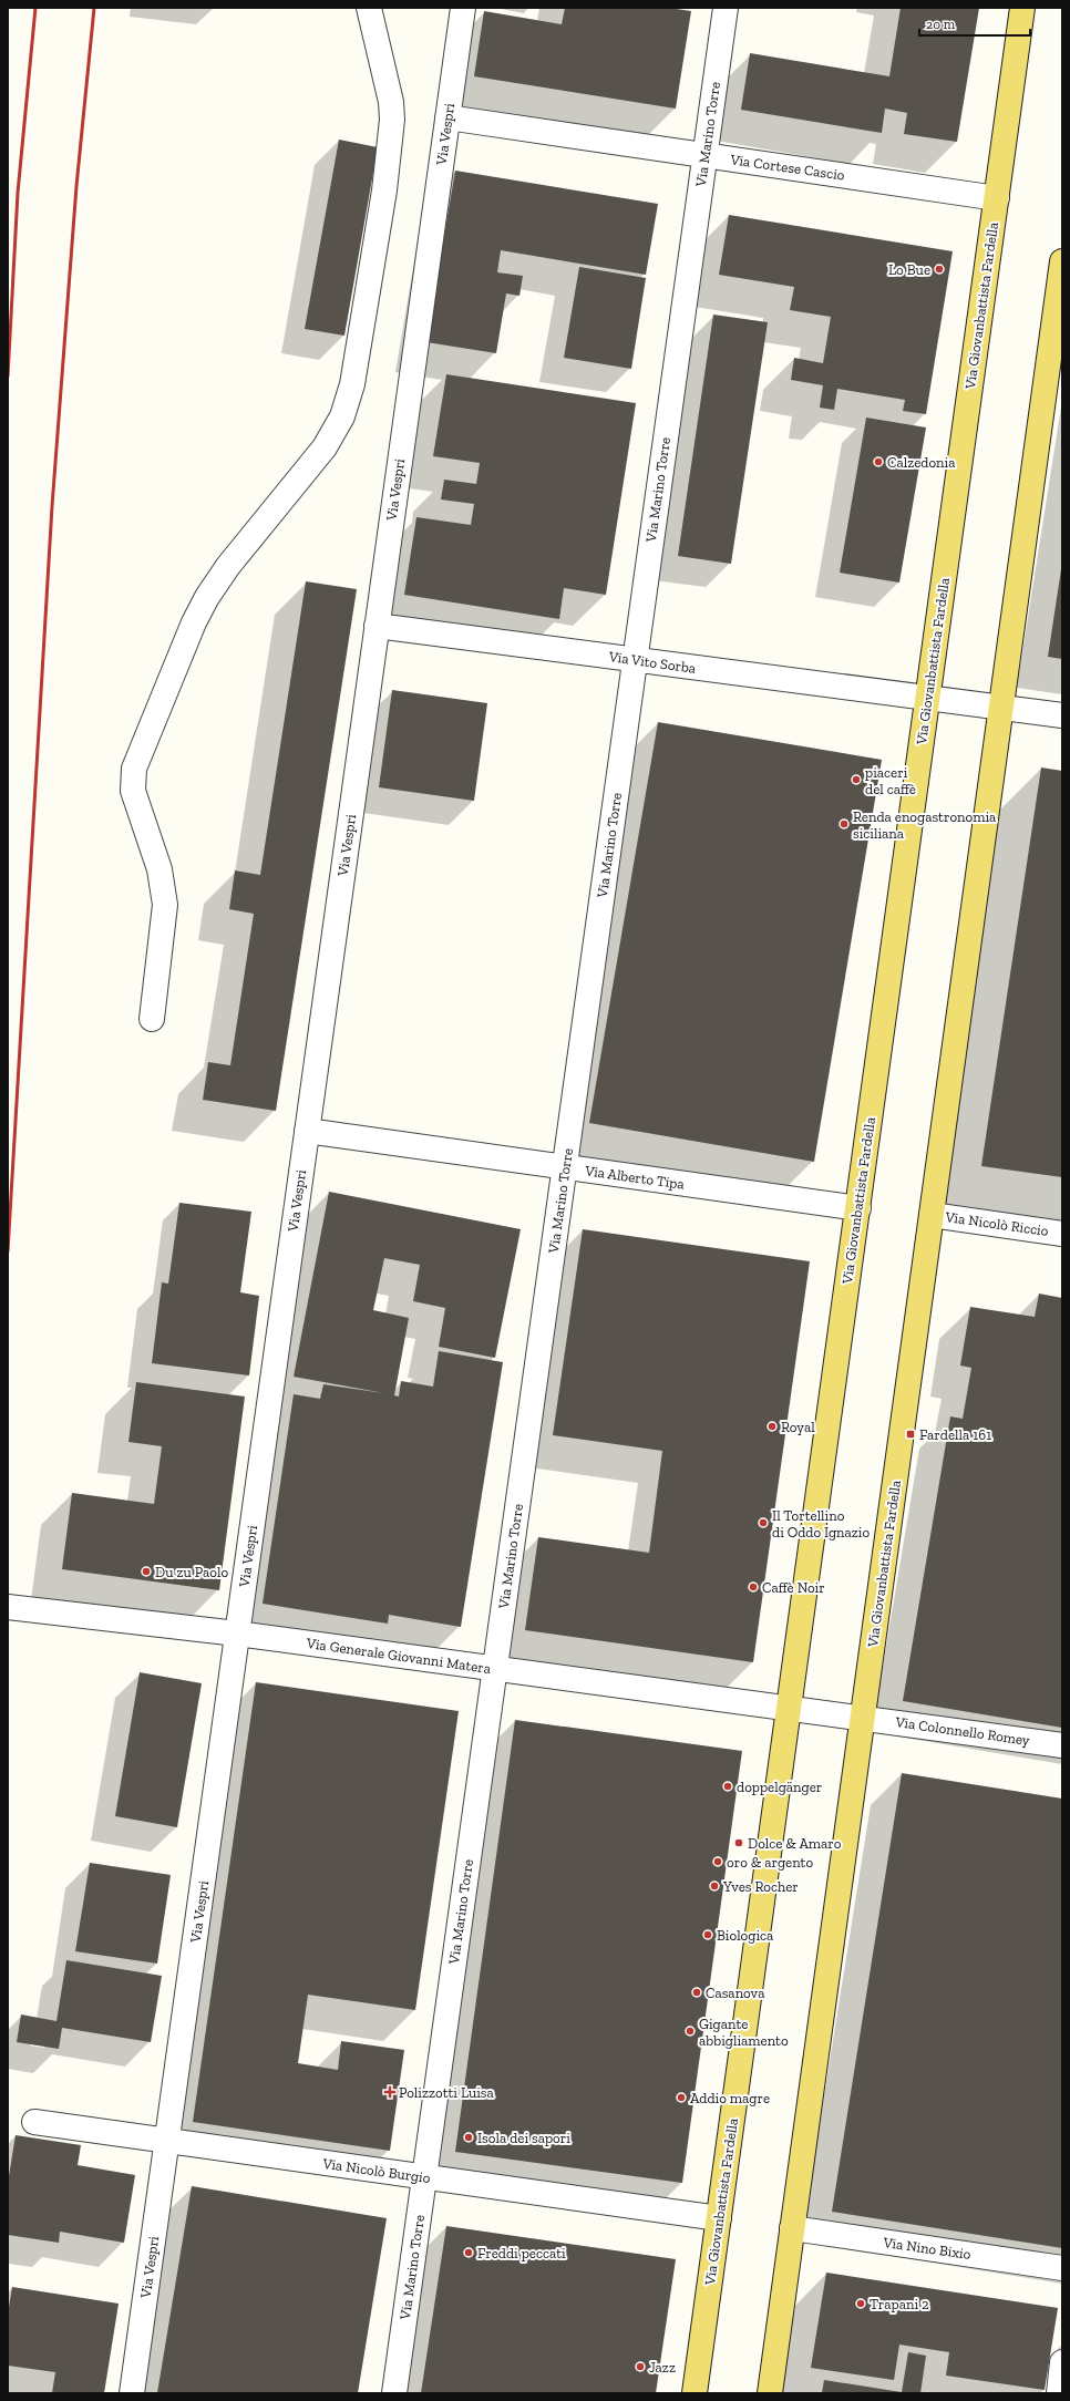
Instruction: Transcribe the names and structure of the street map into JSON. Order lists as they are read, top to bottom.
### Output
{
  "streets": {
    "main road": ["Via Giovanbattista Fardella"],
    "street": [
      "Via Vespri",
      "Via Marino Torre",
      "Via Cortese Cascio",
      "Via Vito Sorba",
      "Via Alberto Tipa",
      "Via Nicolò Riccio",
      "Via Generale Giovanni Matera",
      "Via Colonnello Romey",
      "Via Nicolò Burgio",
      "Via Nino Bixio"
    ]
  },
  "crossings": [
    ["Via Vespri", "Via Cortese Cascio"],
    ["Via Vespri", "Via Vito Sorba"],
    ["Via Vespri", "Via Alberto Tipa"],
    ["Via Vespri", "Via Generale Giovanni Matera"],
    ["Via Vespri", "Via Nicolò Burgio"],
    ["Via Marino Torre", "Via Cortese Cascio"],
    ["Via Marino Torre", "Via Vito Sorba"],
    ["Via Marino Torre", "Via Alberto Tipa"],
    ["Via Marino Torre", "Via Generale Giovanni Matera"],
    ["Via Marino Torre", "Via Nicolò Burgio"],
    ["Via Cortese Cascio", "Via Giovanbattista Fardella"],
    ["Via Giovanbattista Fardella", "Via Vito Sorba"],
    ["Via Giovanbattista Fardella", "Via Alberto Tipa"],
    ["Via Giovanbattista Fardella", "Via Nicolò Riccio"],
    ["Via Giovanbattista Fardella", "Via Generale Giovanni Matera"],
    ["Via Giovanbattista Fardella", "Via Colonnello Romey"],
    ["Via Giovanbattista Fardella", "Via Nicolò Burgio"],
    ["Via Giovanbattista Fardella", "Via Nino Bixio"],
    ["Via Generale Giovanni Matera", "Via Colonnello Romey"]
  ],
  "places": {
    "other": [
      "Lo Bue",
      "Calzedonia",
      "piaceri del caffè",
      "Renda enogastronomia siciliana",
      "Royal",
      "Il Tortellino di Oddo Ignazio",
      "Du zu Paolo",
      "Caffè Noir",
      "doppelgänger",
      "Dolce & Amaro",
      "oro & argento",
      "Yves Rocher",
      "Biologica",
      "Casanova",
      "Gigante abbigliamento",
      "Addio magre",
      "Isola dei sapori",
      "Freddi peccati",
      "Trapani 2",
      "Jazz"
    ],
    "transit": ["Fardella 161"],
    "health": ["Polizzotti Luisa"]
  },
  "scale_bar": "20 m"
}
